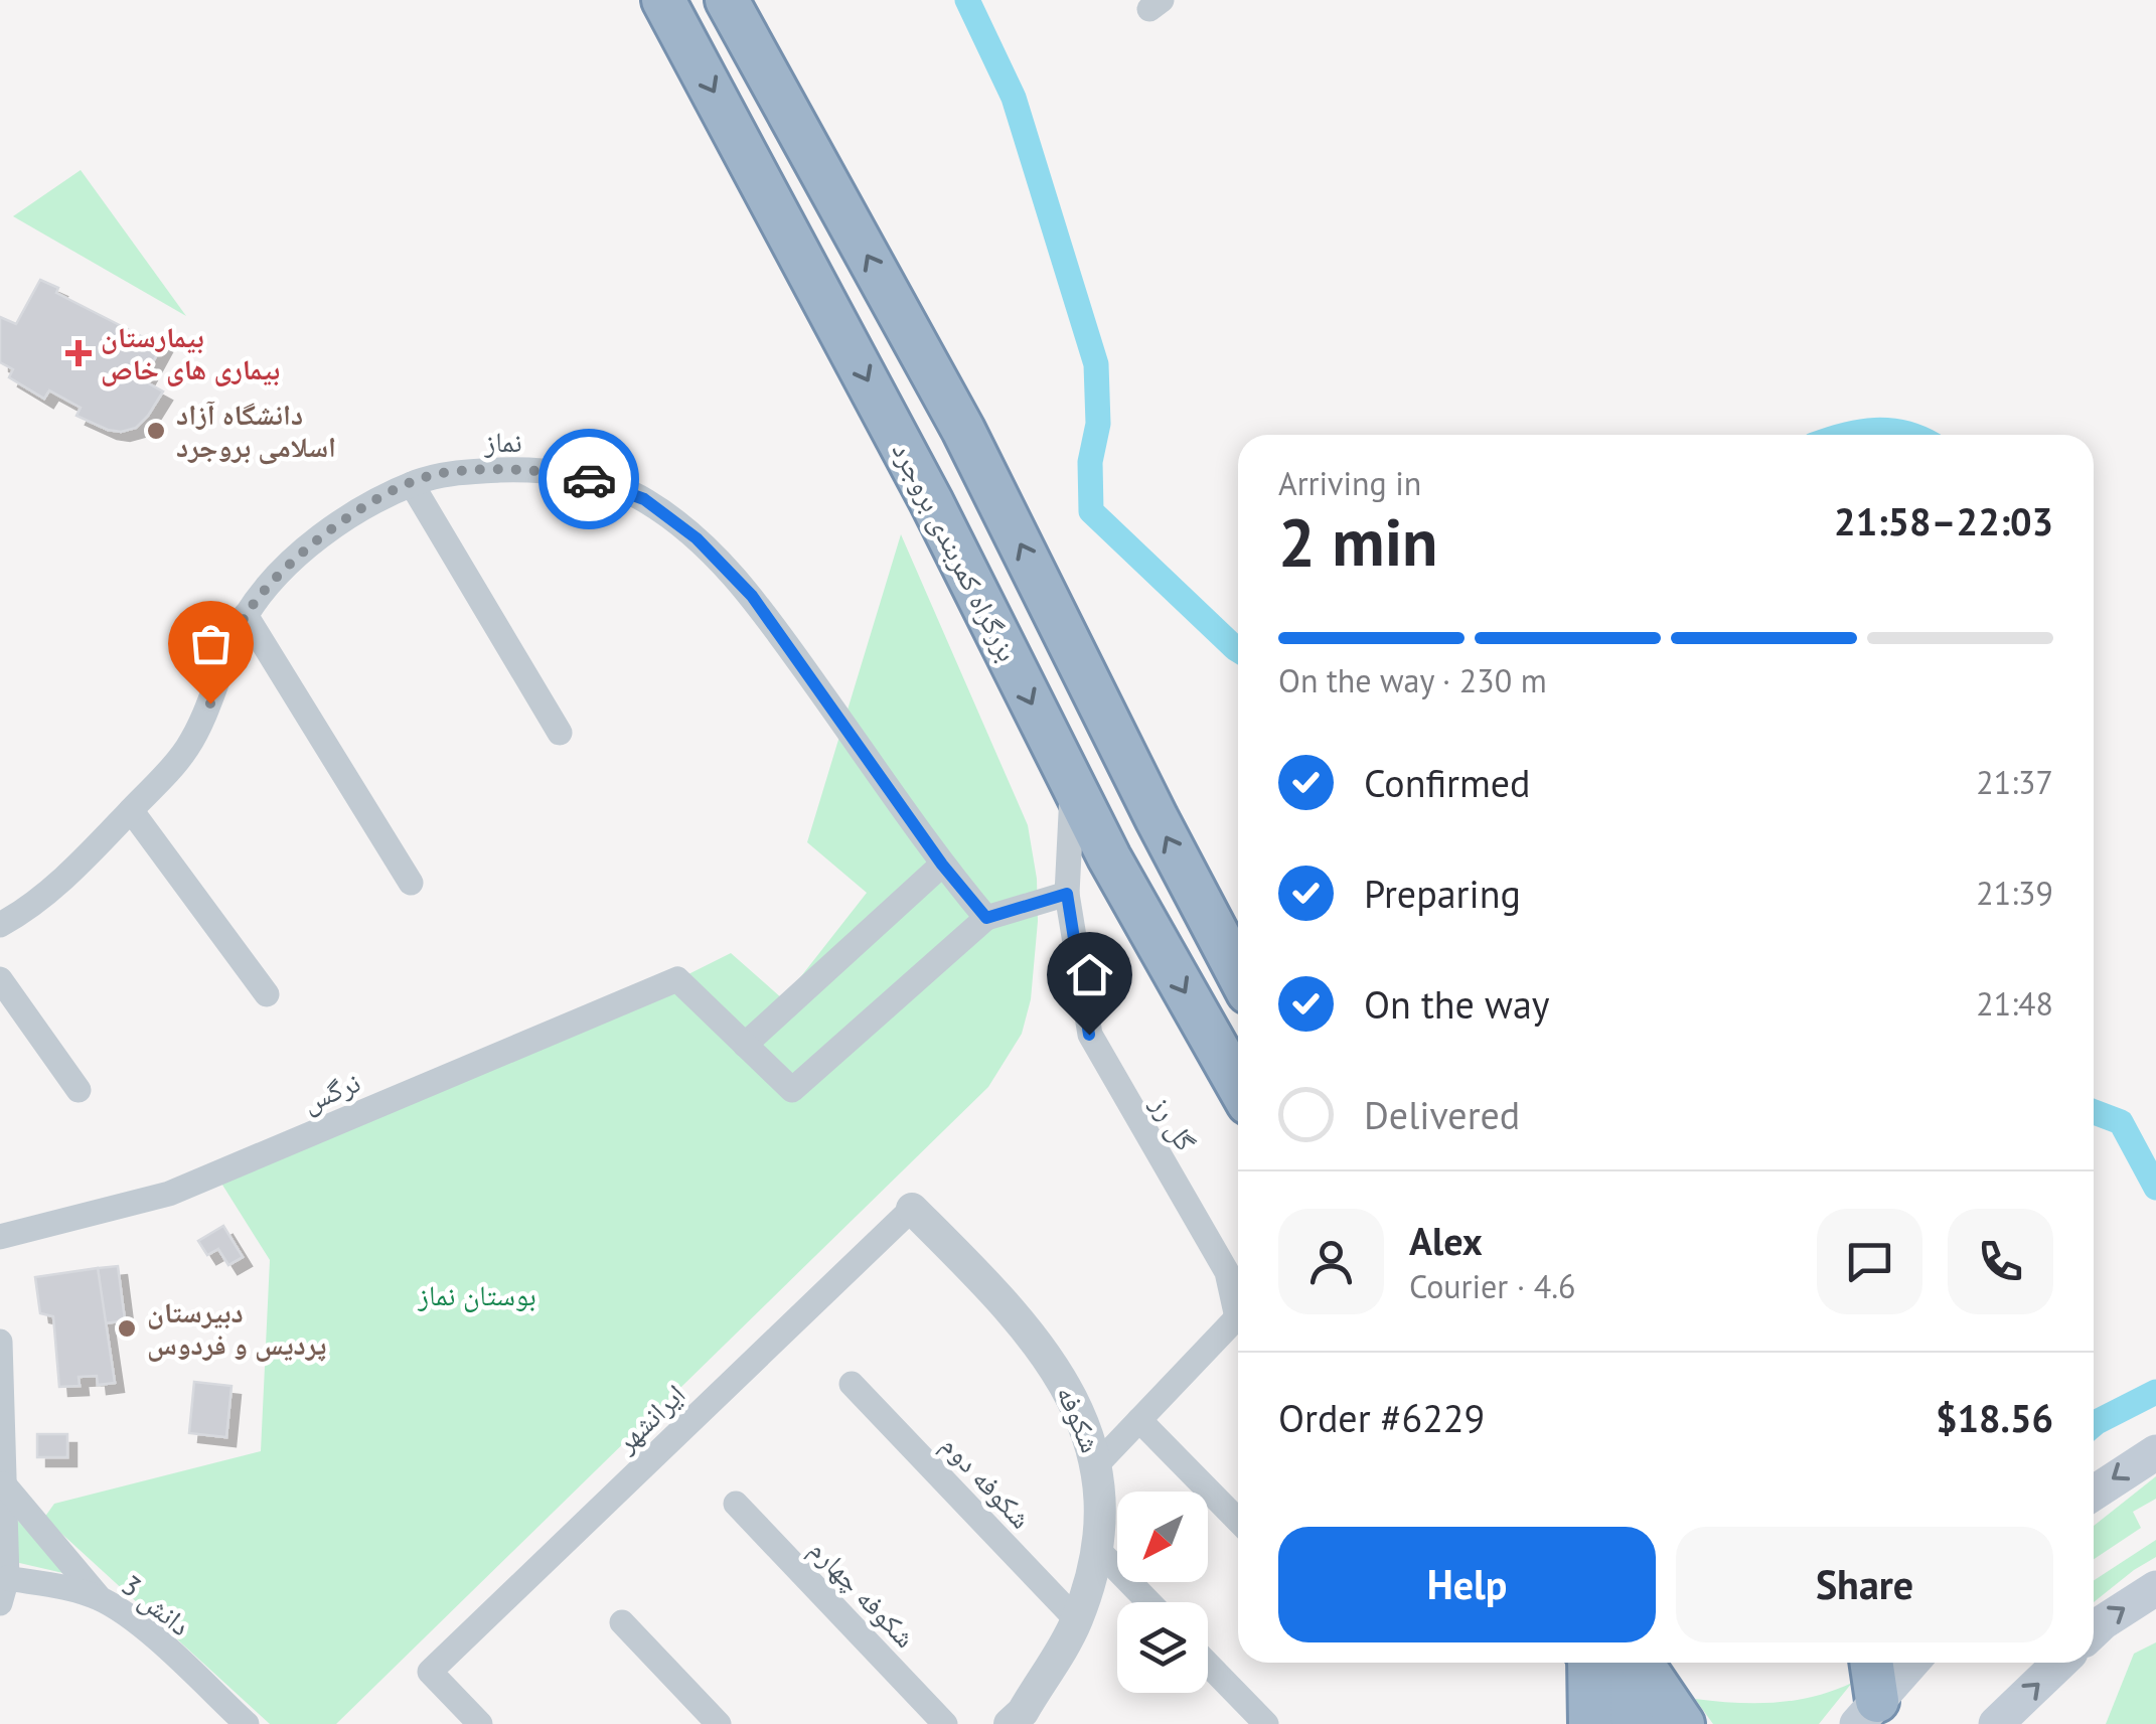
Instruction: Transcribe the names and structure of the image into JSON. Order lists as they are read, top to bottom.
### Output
{
  "streets": {
    "highway": ["بزرگراه کمربندی بروجرد"],
    "street": [
      "نماز",
      "نرگس",
      "گل رز",
      "ایرانشهر",
      "شکوفه",
      "شکوفه دوم",
      "شکوفه چهارم",
      "دانش 3"
    ]
  },
  "crossings": [
    ["بزرگراه کمربندی بروجرد", "گل رز"],
    ["ایرانشهر", "شکوفه"],
    ["شکوفه", "شکوفه دوم"]
  ],
  "parks": ["بوستان نماز"],
  "places": {
    "health": ["بیمارستان بیماری های خاص"],
    "other": ["دانشگاه آزاد اسلامی بروجرد", "دبیرستان پردیس و فردوس"]
  },
  "north": "bottom left",
  "page": {
    "heading": ["2 min", "Arriving in", "21:58–22:03"],
    "panel": [
      "Alex",
      "Courier · 4.6",
      "Order #6229",
      "$18.56"
    ],
    "bar": "On the way · 230 m",
    "list": [
      ["Confirmed", "21:37"],
      ["Preparing", "21:39"],
      ["On the way", "21:48"],
      "Delivered"
    ],
    "buttons": ["Help", "Share"]
  }
}
